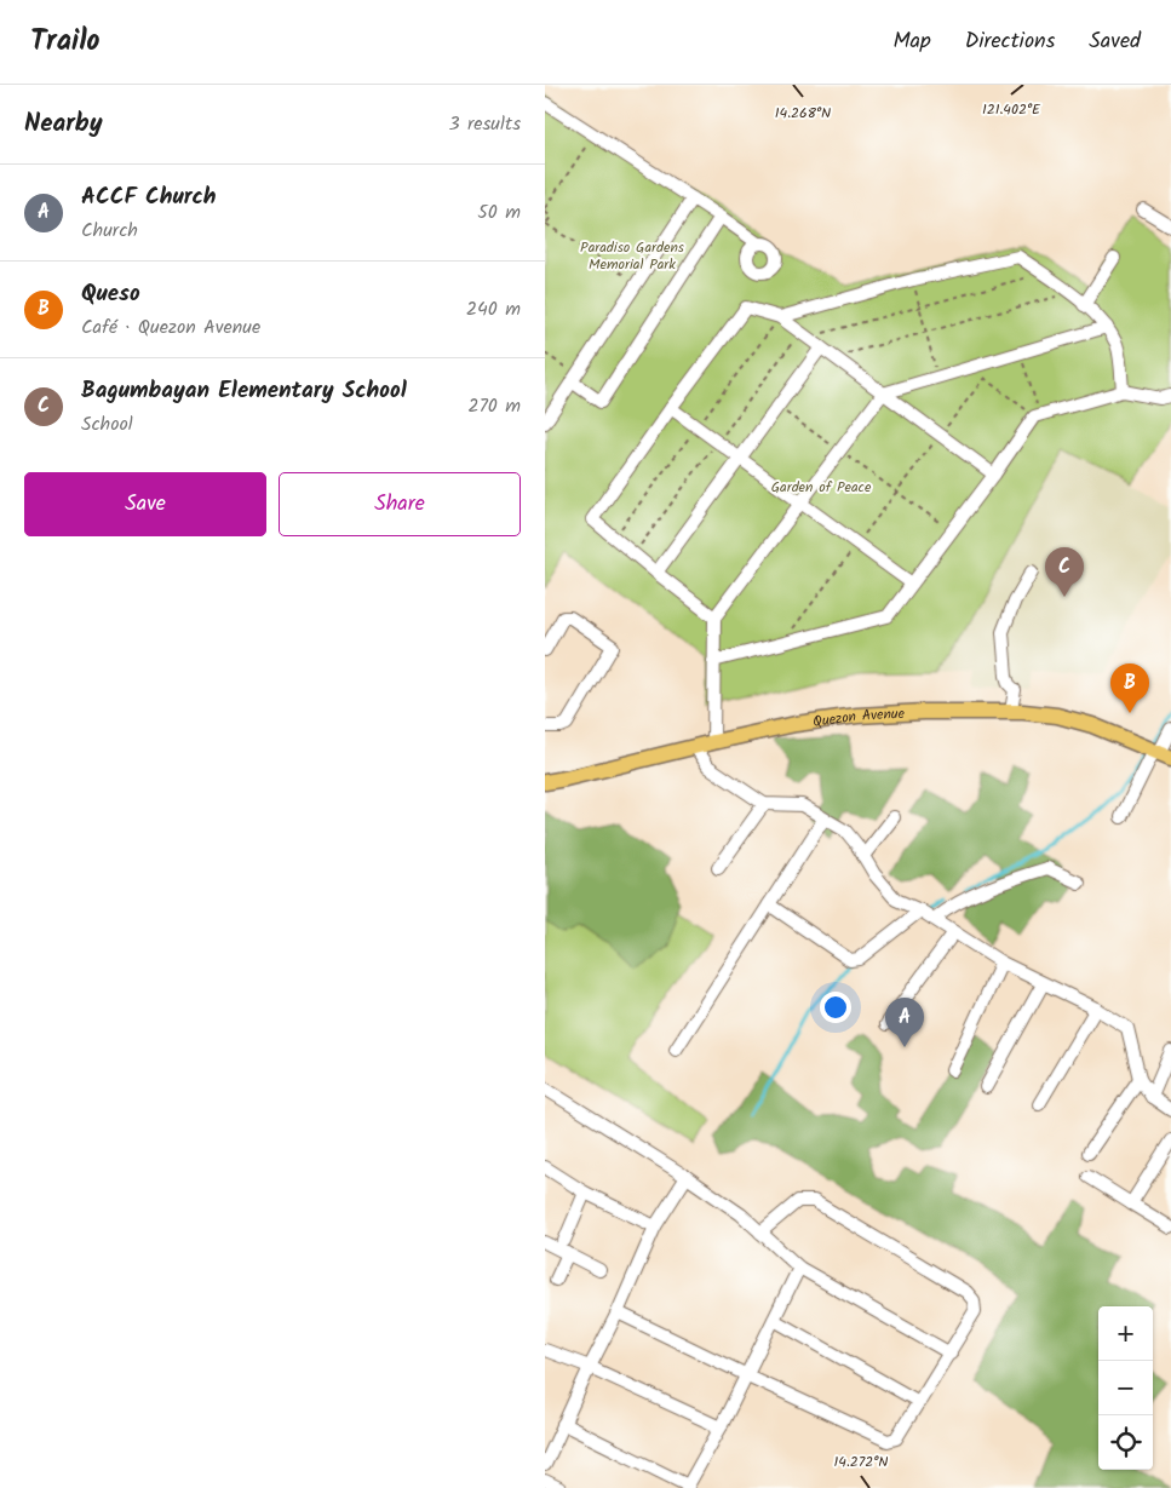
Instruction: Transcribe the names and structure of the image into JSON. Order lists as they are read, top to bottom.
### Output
{
  "streets": {
    "main road": ["Quezon Avenue"]
  },
  "parks": ["Paradiso Gardens Memorial Park", "Garden of Peace"],
  "page": {
    "header": "Trailo",
    "nav": ["Map", "Directions", "Saved"],
    "heading": ["Nearby", "3 results"],
    "list": [
      {
        "mark": "A",
        "name": "ACCF Church",
        "note": "Church",
        "value": "50 m"
      },
      {
        "mark": "B",
        "name": "Queso",
        "note": "Café · Quezon Avenue",
        "value": "240 m"
      },
      {
        "mark": "C",
        "name": "Bagumbayan Elementary School",
        "note": "School",
        "value": "270 m"
      }
    ],
    "buttons": ["Save", "Share"],
    "pins": ["C", "B", "A"],
    "map_buttons": ["+", "−"]
  },
  "coordinates": ["121.402°E", "14.268°N", "14.272°N"]
}
